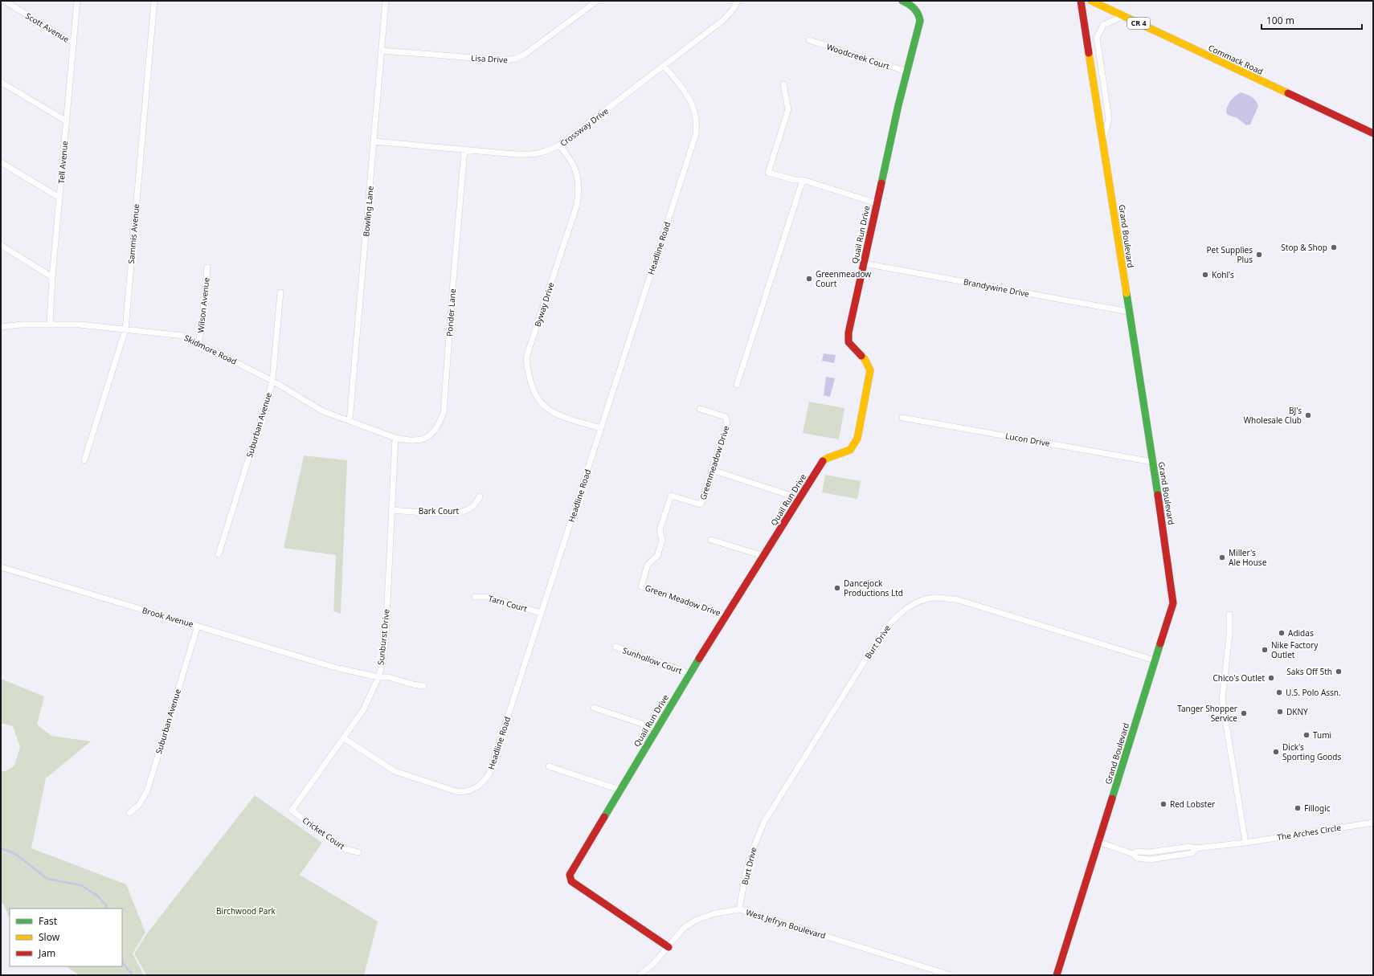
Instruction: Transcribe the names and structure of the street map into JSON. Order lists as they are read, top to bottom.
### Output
{
  "streets": {
    "street": [
      "CR 4",
      "Scott Avenue",
      "Woodcreek Court",
      "Lisa Drive",
      "Commack Road",
      "Crossway Drive",
      "Tell Avenue",
      "Bowling Lane",
      "Sammis Avenue",
      "Quail Run Drive",
      "Grand Boulevard",
      "Headline Road",
      "Brandywine Drive",
      "Byway Drive",
      "Wilson Avenue",
      "Ponder Lane",
      "Skidmore Road",
      "Suburban Avenue",
      "Lucon Drive",
      "Greenmeadow Drive",
      "Bark Court",
      "Green Meadow Drive",
      "Tarn Court",
      "Brook Avenue",
      "Sunburst Drive",
      "Burt Drive",
      "Sunhollow Court",
      "The Arches Circle",
      "Cricket Court",
      "West Jefryn Boulevard"
    ]
  },
  "crossings": [
    ["Scott Avenue", "Tell Avenue"],
    ["Woodcreek Court", "Quail Run Drive"],
    ["Lisa Drive", "Bowling Lane"],
    ["Crossway Drive", "Bowling Lane"],
    ["Crossway Drive", "Headline Road"],
    ["Crossway Drive", "Byway Drive"],
    ["Crossway Drive", "Ponder Lane"],
    ["Tell Avenue", "Skidmore Road"],
    ["Bowling Lane", "Ponder Lane"],
    ["Bowling Lane", "Skidmore Road"],
    ["Sammis Avenue", "Skidmore Road"],
    ["Quail Run Drive", "Brandywine Drive"],
    ["Quail Run Drive", "Green Meadow Drive"],
    ["Quail Run Drive", "Sunhollow Court"],
    ["Quail Run Drive", "West Jefryn Boulevard"],
    ["Grand Boulevard", "Brandywine Drive"],
    ["Grand Boulevard", "Lucon Drive"],
    ["Grand Boulevard", "Burt Drive"],
    ["Grand Boulevard", "The Arches Circle"],
    ["Headline Road", "Byway Drive"],
    ["Headline Road", "Tarn Court"],
    ["Headline Road", "Sunburst Drive"],
    ["Wilson Avenue", "Skidmore Road"],
    ["Ponder Lane", "Skidmore Road"],
    ["Ponder Lane", "Sunburst Drive"],
    ["Skidmore Road", "Suburban Avenue"],
    ["Suburban Avenue", "Brook Avenue"],
    ["Greenmeadow Drive", "Green Meadow Drive"],
    ["Bark Court", "Sunburst Drive"],
    ["Brook Avenue", "Sunburst Drive"],
    ["Sunburst Drive", "Cricket Court"],
    ["Burt Drive", "West Jefryn Boulevard"]
  ],
  "parks": ["Birchwood Park"],
  "places": [
    "Stop & Shop",
    "Pet Supplies Plus",
    "Kohl's",
    "Greenmeadow Court",
    "BJ's Wholesale Club",
    "Miller's Ale House",
    "Dancejock Productions Ltd",
    "Adidas",
    "Nike Factory Outlet",
    "Saks Off 5th",
    "Chico's Outlet",
    "U.S. Polo Assn.",
    "DKNY",
    "Tanger Shopper Service",
    "Tumi",
    "Dick's Sporting Goods",
    "Red Lobster",
    "Fillogic"
  ],
  "legend": ["Fast", "Slow", "Jam"],
  "scale_bar": "100 m"
}
